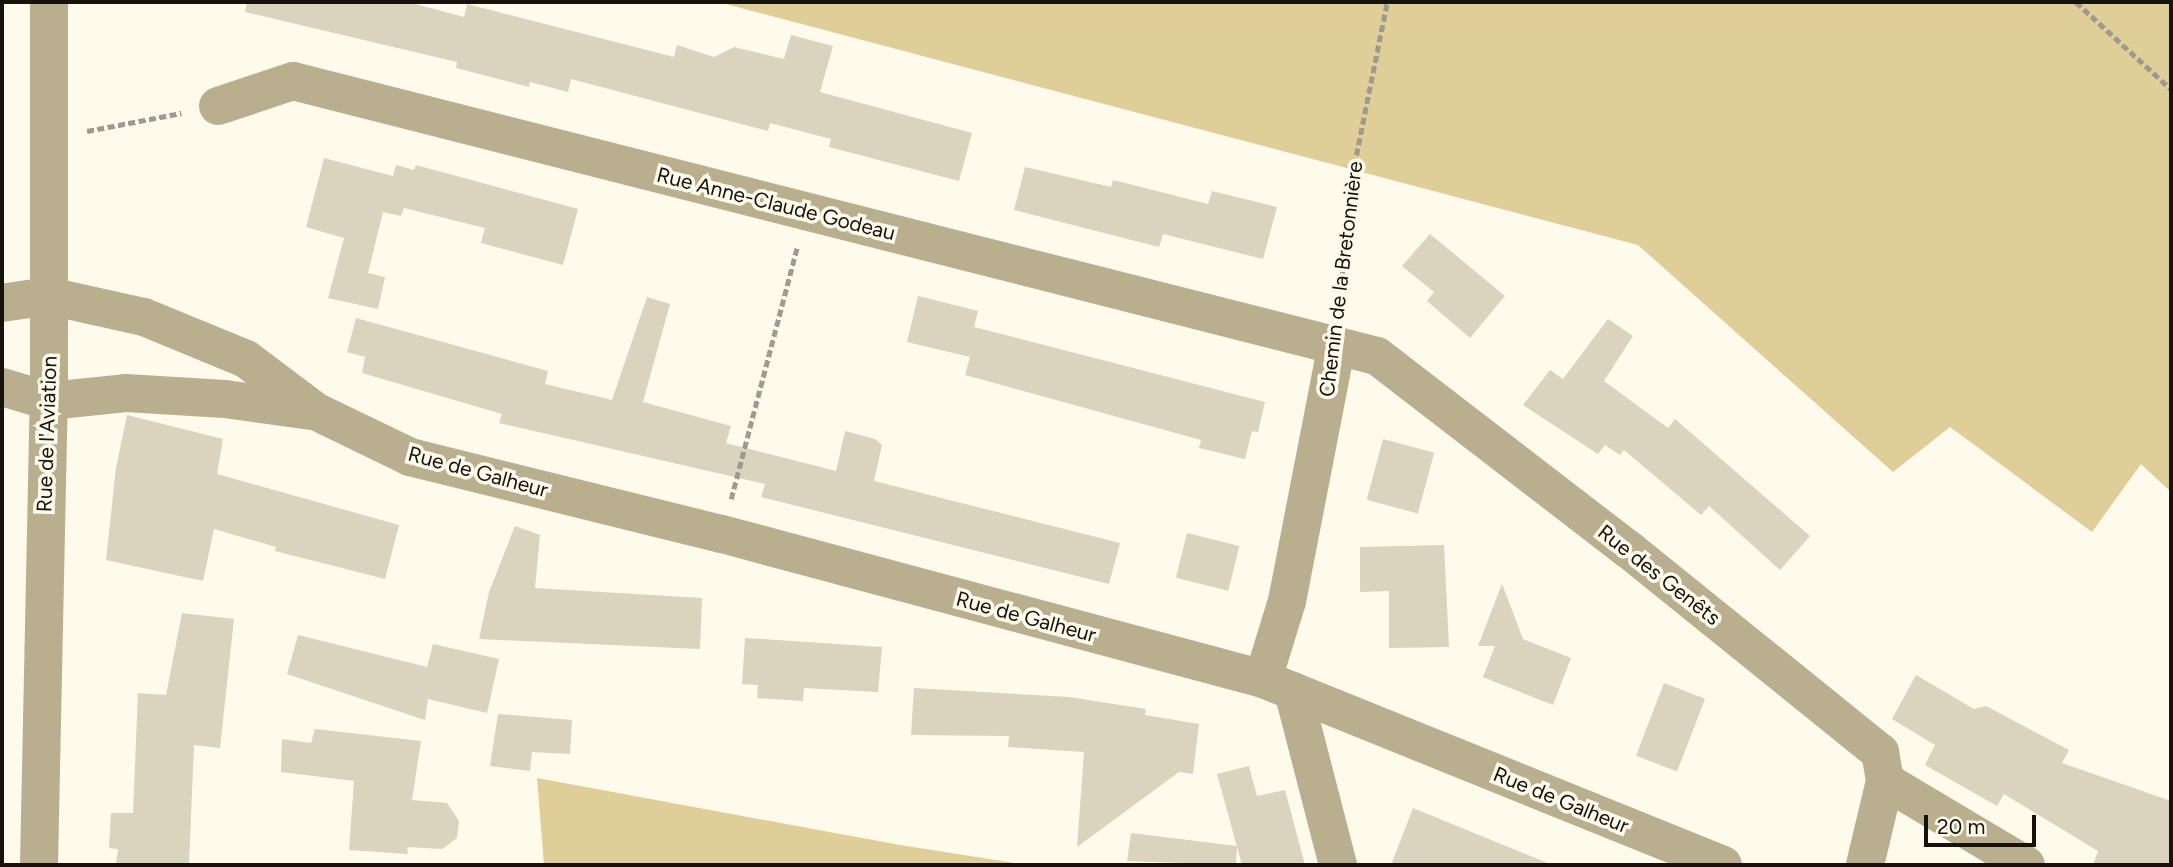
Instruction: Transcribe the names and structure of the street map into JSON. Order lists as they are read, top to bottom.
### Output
{
  "streets": {
    "street": [
      "Rue Anne-Claude Godeau",
      "Chemin de la Bretonnière",
      "Rue de l'Aviation",
      "Rue de Galheur",
      "Rue des Genêts"
    ]
  },
  "crossings": [
    ["Rue Anne-Claude Godeau", "Chemin de la Bretonnière"],
    ["Rue Anne-Claude Godeau", "Rue des Genêts"],
    ["Chemin de la Bretonnière", "Rue de Galheur"],
    ["Chemin de la Bretonnière", "Rue des Genêts"],
    ["Rue de l'Aviation", "Rue de Galheur"]
  ],
  "scale_bar": "20 m"
}
